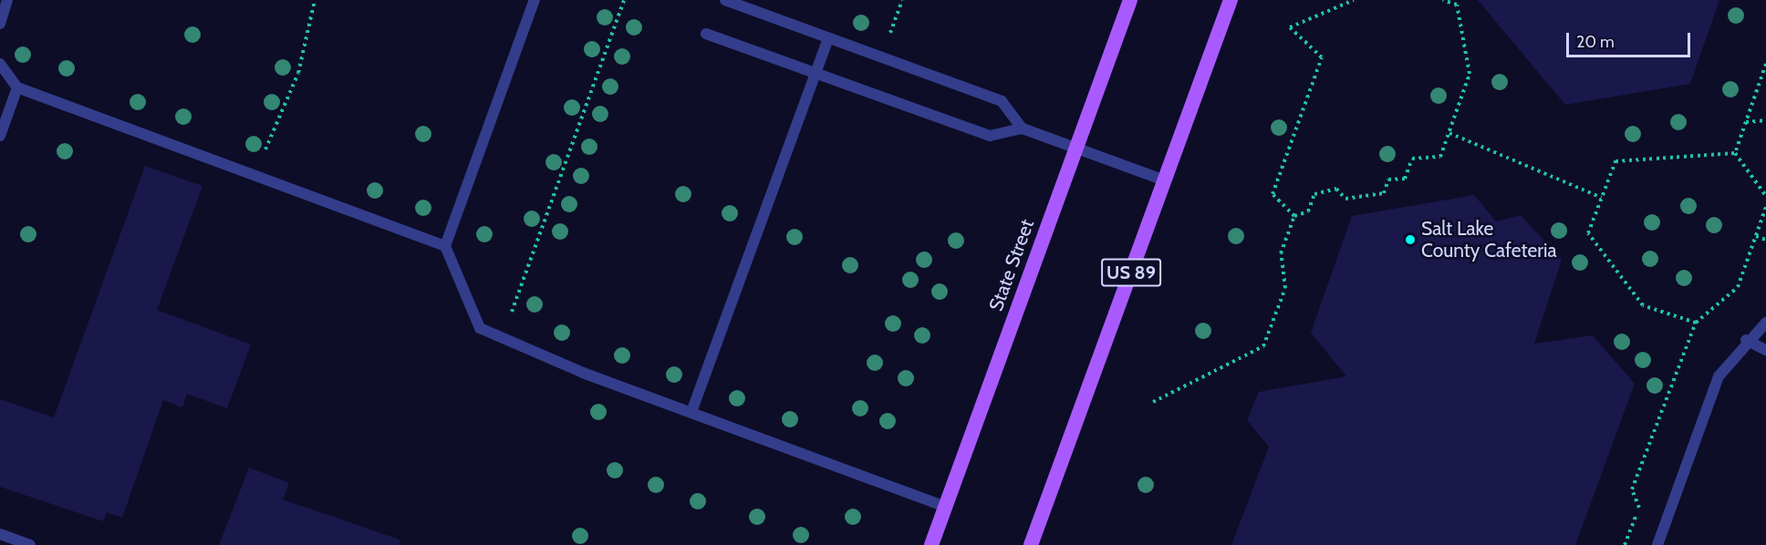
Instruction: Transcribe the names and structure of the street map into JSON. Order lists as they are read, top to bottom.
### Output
{
  "streets": {
    "main road": ["State Street", "US 89"]
  },
  "places": ["Salt Lake County Cafeteria"],
  "scale_bar": "20 m"
}
